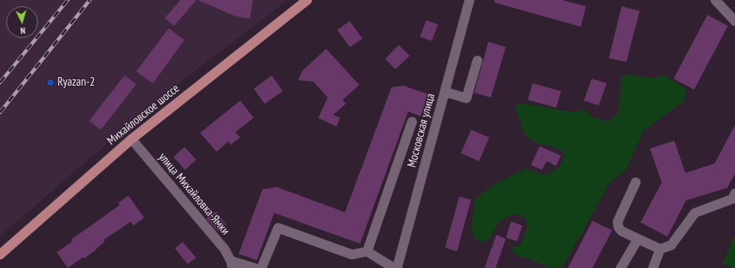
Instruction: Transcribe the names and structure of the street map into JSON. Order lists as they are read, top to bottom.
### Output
{
  "streets": {
    "main road": ["Михайловское шоссе"],
    "street": ["Московская улица", "улица Михайловка-Ямки"]
  },
  "crossings": [
    ["Михайловское шоссе", "улица Михайловка-Ямки"]
  ],
  "places": ["Ryazan-2"],
  "north": "bottom"
}
